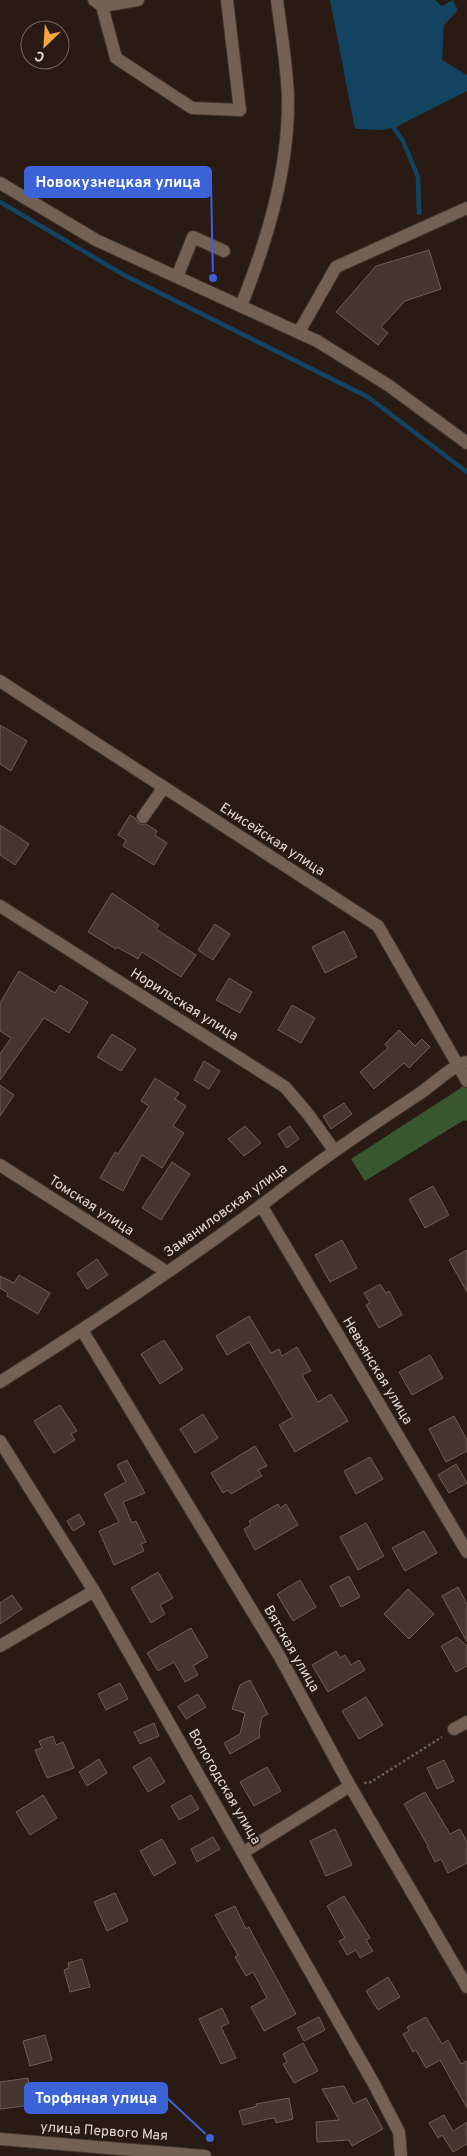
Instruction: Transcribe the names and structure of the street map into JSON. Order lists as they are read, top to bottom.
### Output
{
  "streets": {
    "street": [
      "Енисейская улица",
      "Норильская улица",
      "Томская улица",
      "Заманиловская улица",
      "Невьянская улица",
      "Вятская улица",
      "Вологодская улица",
      "улица Первого Мая"
    ]
  },
  "crossings": [
    ["Енисейская улица", "Заманиловская улица"],
    ["Норильская улица", "Заманиловская улица"],
    ["Томская улица", "Заманиловская улица"],
    ["Заманиловская улица", "Невьянская улица"],
    ["Заманиловская улица", "Вятская улица"]
  ],
  "places": ["Новокузнецкая улица", "Торфяная улица"],
  "north": "bottom left"
}
